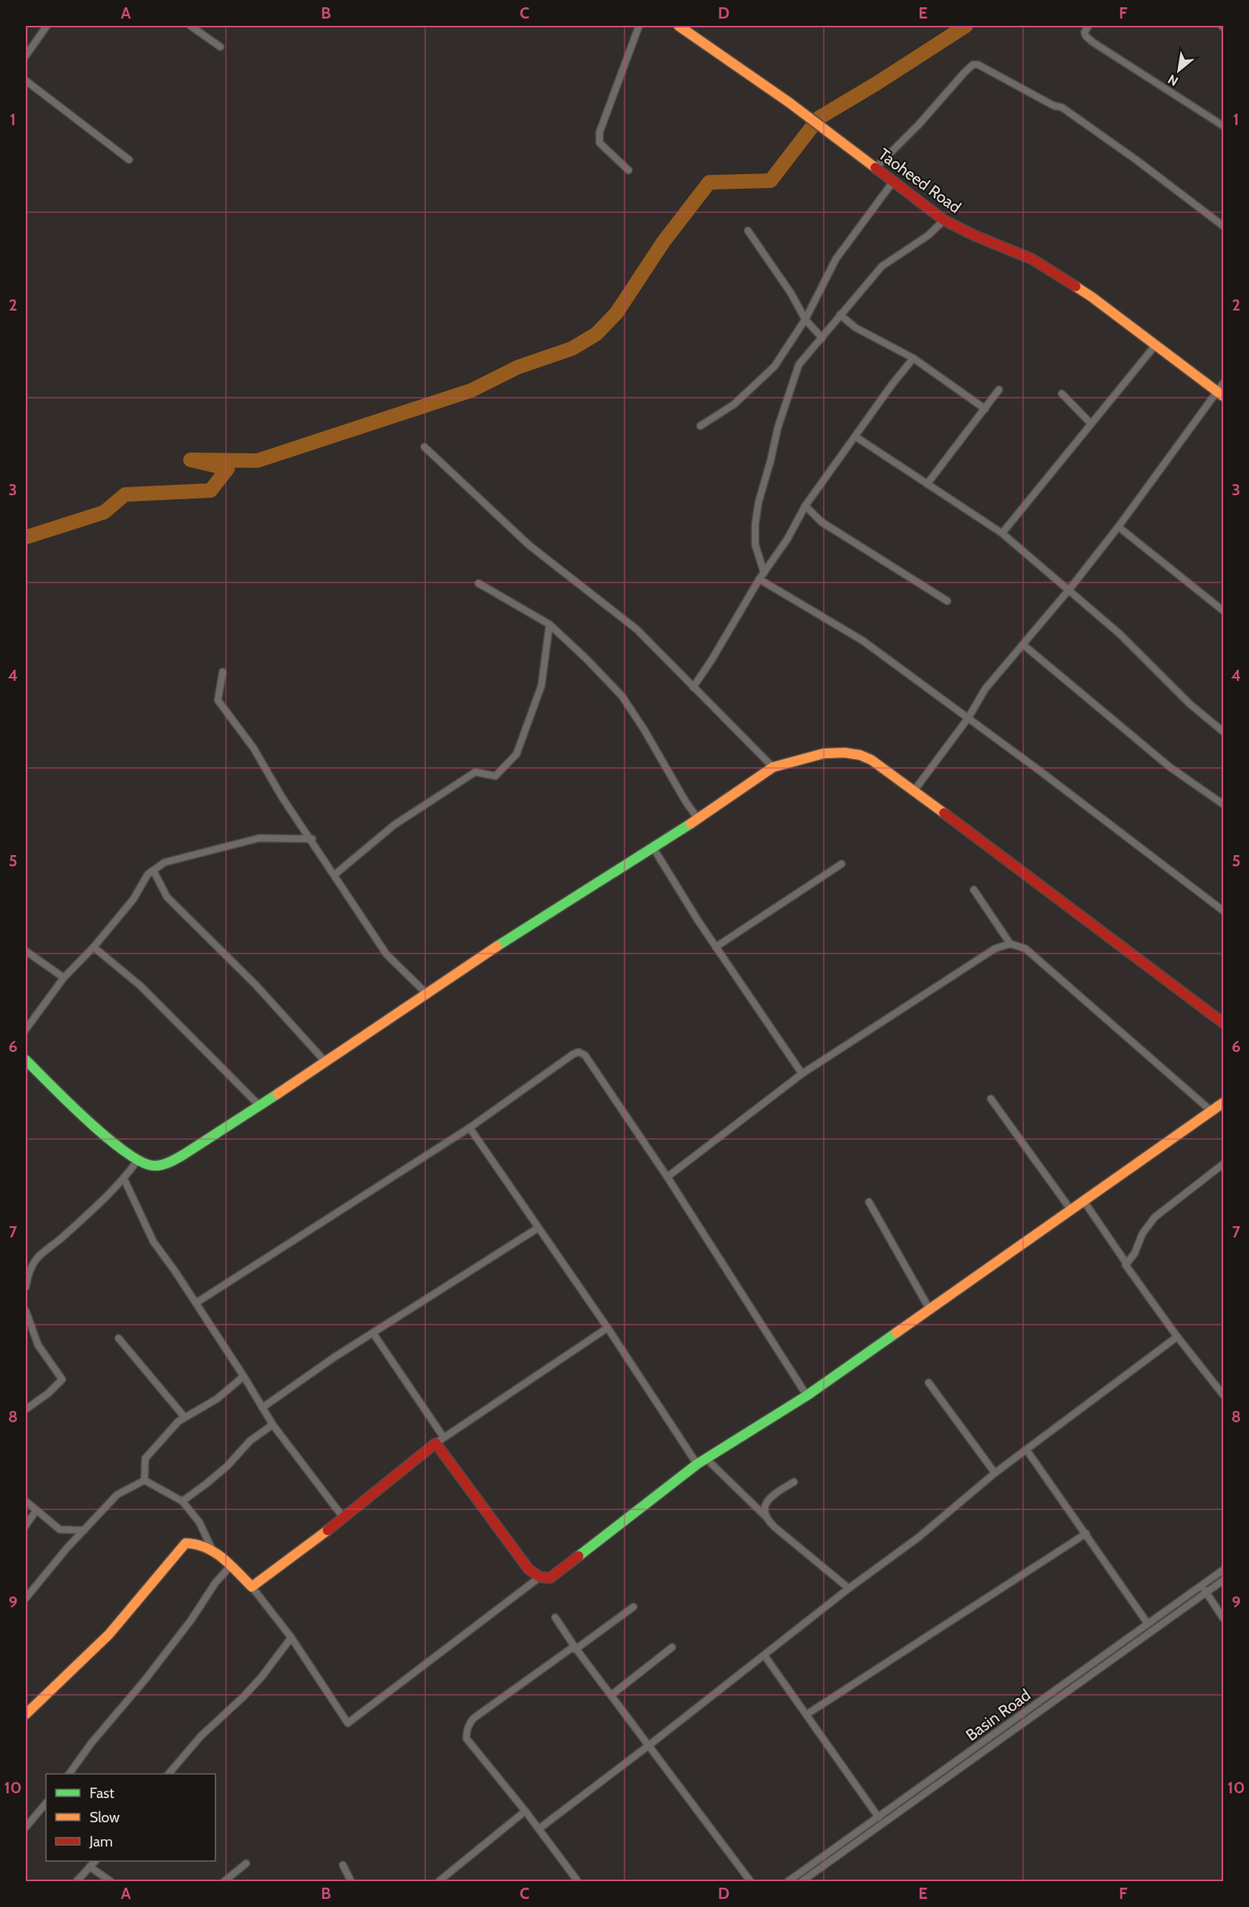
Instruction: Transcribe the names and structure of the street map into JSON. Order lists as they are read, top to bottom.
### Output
{
  "streets": {
    "street": ["Taoheed Road", "Basin Road"]
  },
  "legend": ["Fast", "Slow", "Jam"],
  "north": "bottom left",
  "grid": {
    "columns": [
      "A",
      "B",
      "C",
      "D",
      "E",
      "F"
    ],
    "rows": [
      "1",
      "2",
      "3",
      "4",
      "5",
      "6",
      "7",
      "8",
      "9",
      "10"
    ]
  }
}
